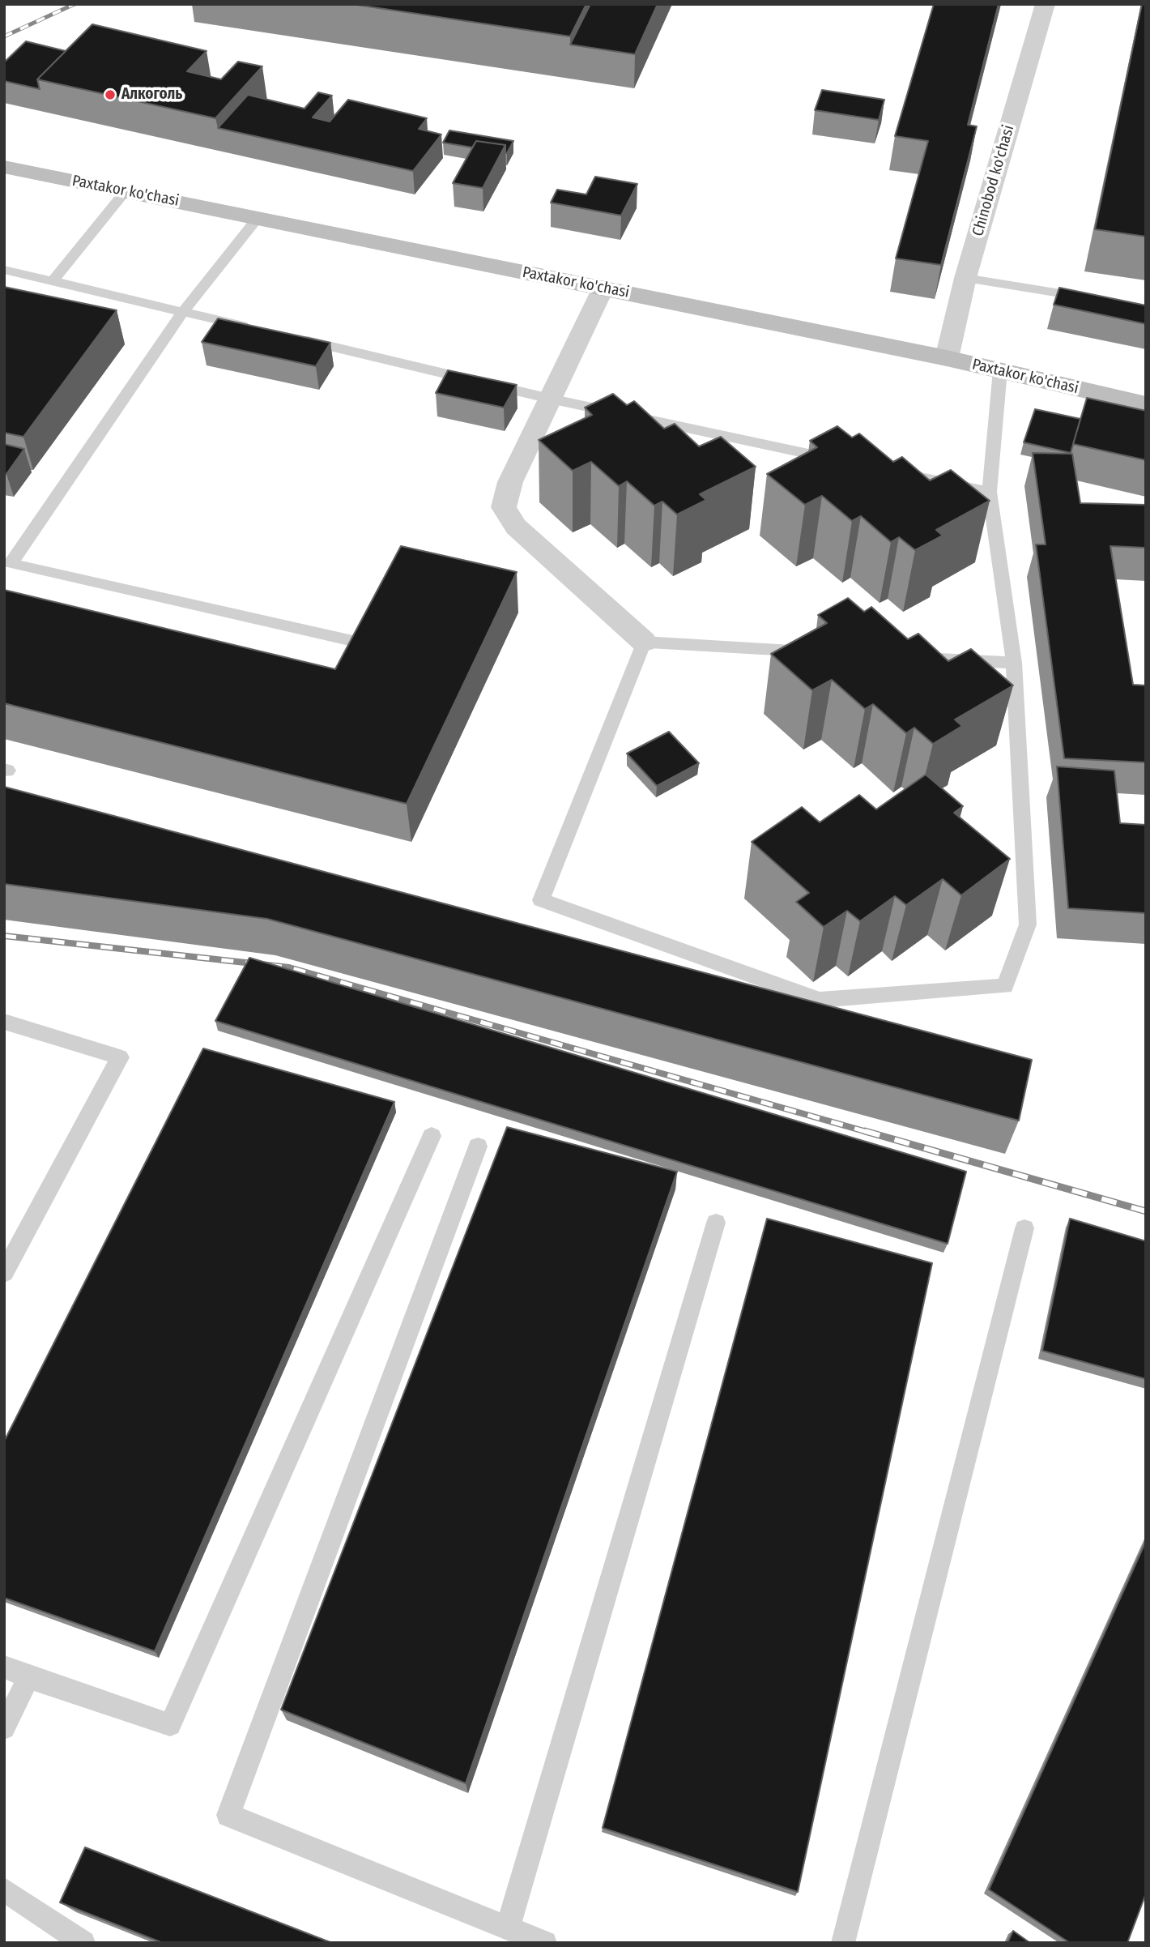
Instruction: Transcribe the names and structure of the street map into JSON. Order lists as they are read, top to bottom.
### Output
{
  "streets": {
    "main road": ["Paxtakor ko'chasi"],
    "street": ["Chinobod ko'chasi"]
  },
  "crossings": [
    ["Chinobod ko'chasi", "Paxtakor ko'chasi"]
  ],
  "places": ["Алкоголь"]
}
